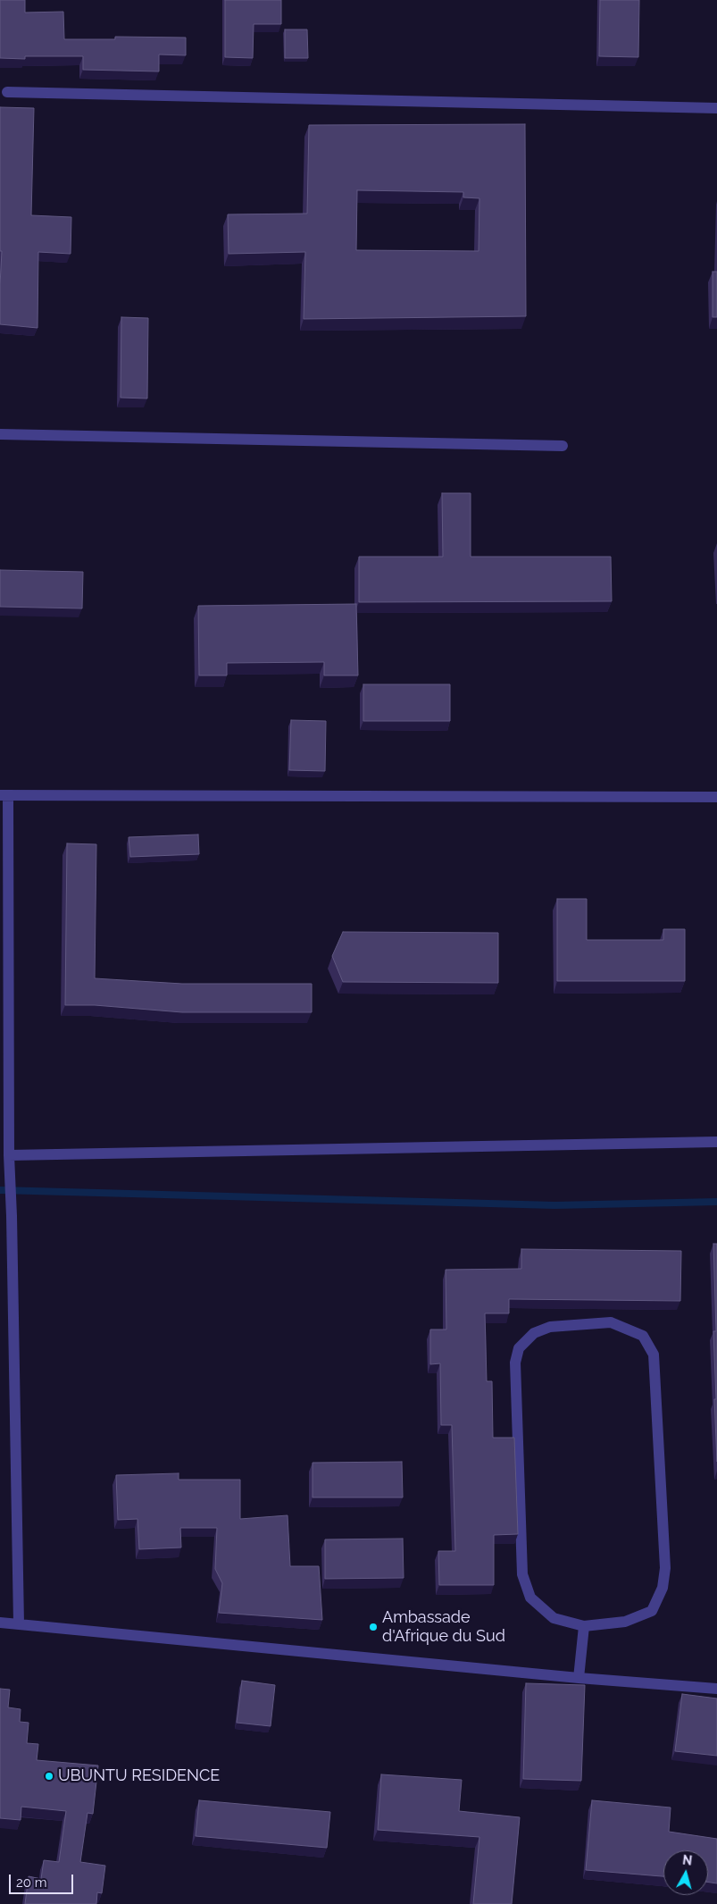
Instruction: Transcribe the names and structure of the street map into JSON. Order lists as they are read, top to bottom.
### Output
{
  "places": ["Ambassade d'Afrique du Sud", "UBUNTU RESIDENCE"],
  "scale_bar": "20 m",
  "north": "top"
}
